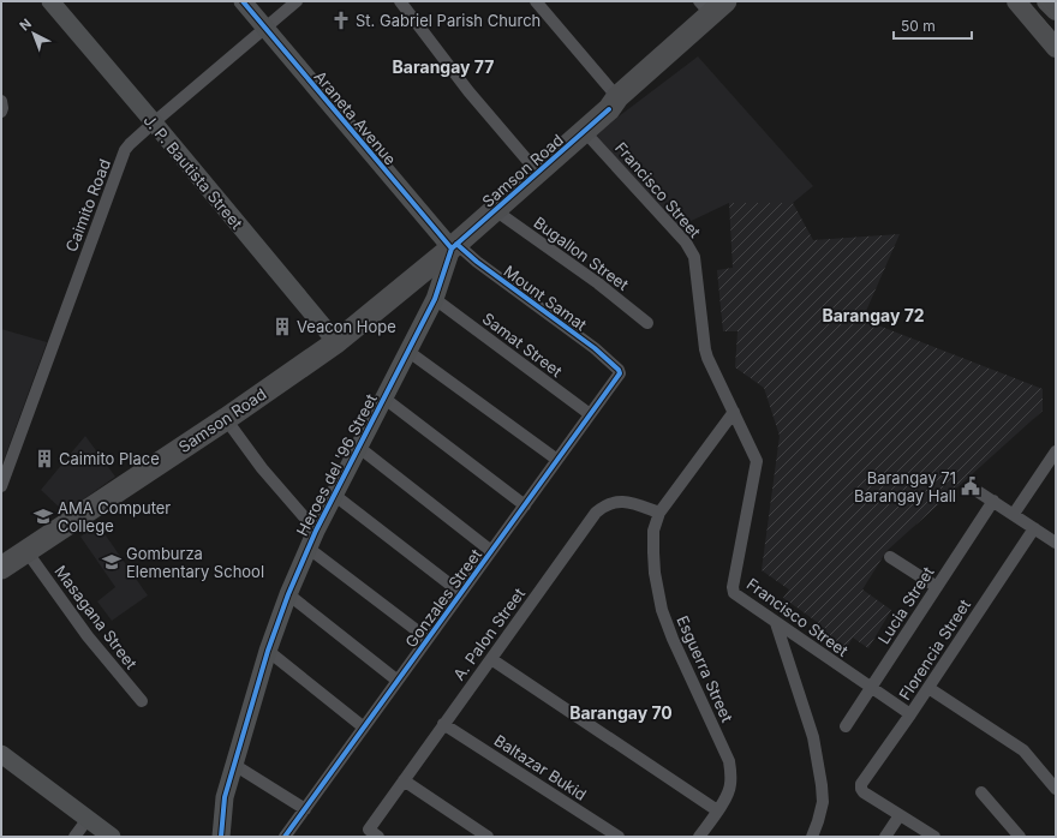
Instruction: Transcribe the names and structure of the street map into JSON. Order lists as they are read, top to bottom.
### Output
{
  "streets": {
    "highway": ["Samson Road"],
    "street": [
      "Araneta Avenue",
      "J. P. Bautista Street",
      "Francisco Street",
      "Caimito Road",
      "Bugallon Street",
      "Mount Samat",
      "Samat Street",
      "Heroes del '96 Street",
      "Gonzales Street",
      "Lucia Street",
      "Masagana Street",
      "A. Palon Street",
      "Florencia Street",
      "Esguerra Street",
      "Baltazar Bukid"
    ]
  },
  "crossings": [
    ["Araneta Avenue", "Samson Road"],
    ["Araneta Avenue", "Caimito Road"],
    ["Araneta Avenue", "Mount Samat"],
    ["Araneta Avenue", "Heroes del '96 Street"],
    ["Samson Road", "J. P. Bautista Street"],
    ["Samson Road", "Francisco Street"],
    ["Samson Road", "Bugallon Street"],
    ["Samson Road", "Mount Samat"],
    ["Samson Road", "Heroes del '96 Street"],
    ["Samson Road", "Masagana Street"],
    ["J. P. Bautista Street", "Caimito Road"],
    ["Francisco Street", "Lucia Street"],
    ["Francisco Street", "Florencia Street"],
    ["Francisco Street", "Esguerra Street"],
    ["Mount Samat", "Heroes del '96 Street"],
    ["Mount Samat", "Gonzales Street"],
    ["Samat Street", "Heroes del '96 Street"],
    ["Samat Street", "Gonzales Street"],
    ["A. Palon Street", "Esguerra Street"],
    ["A. Palon Street", "Baltazar Bukid"]
  ],
  "districts": ["Barangay 77", "Barangay 72", "Barangay 70"],
  "places": {
    "church": ["St. Gabriel Parish Church"],
    "building": ["Veacon Hope", "Caimito Place"],
    "public building": ["Barangay 71 Barangay Hall"],
    "school or university": ["AMA Computer College", "Gomburza Elementary School"]
  },
  "scale_bar": "50 m",
  "north": "top left"
}
